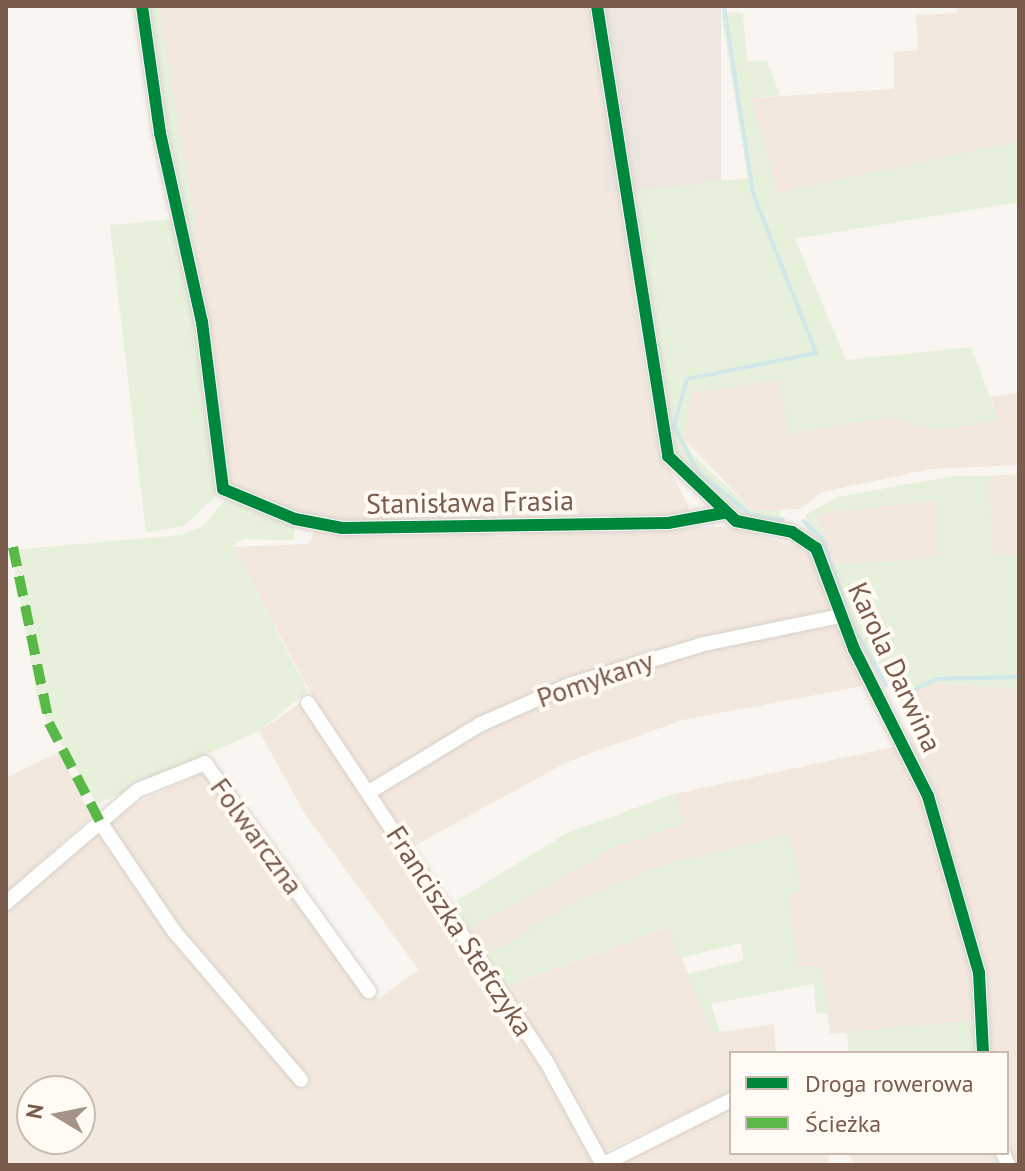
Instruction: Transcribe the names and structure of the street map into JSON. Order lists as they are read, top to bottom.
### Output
{
  "streets": {
    "street": [
      "Stanisława Frasia",
      "Karola Darwina",
      "Pomykany",
      "Folwarczna",
      "Franciszka Stefczyka"
    ]
  },
  "crossings": [
    ["Stanisława Frasia", "Karola Darwina"],
    ["Karola Darwina", "Pomykany"],
    ["Pomykany", "Franciszka Stefczyka"]
  ],
  "legend": ["Droga rowerowa", "Ścieżka"],
  "north": "left"
}
